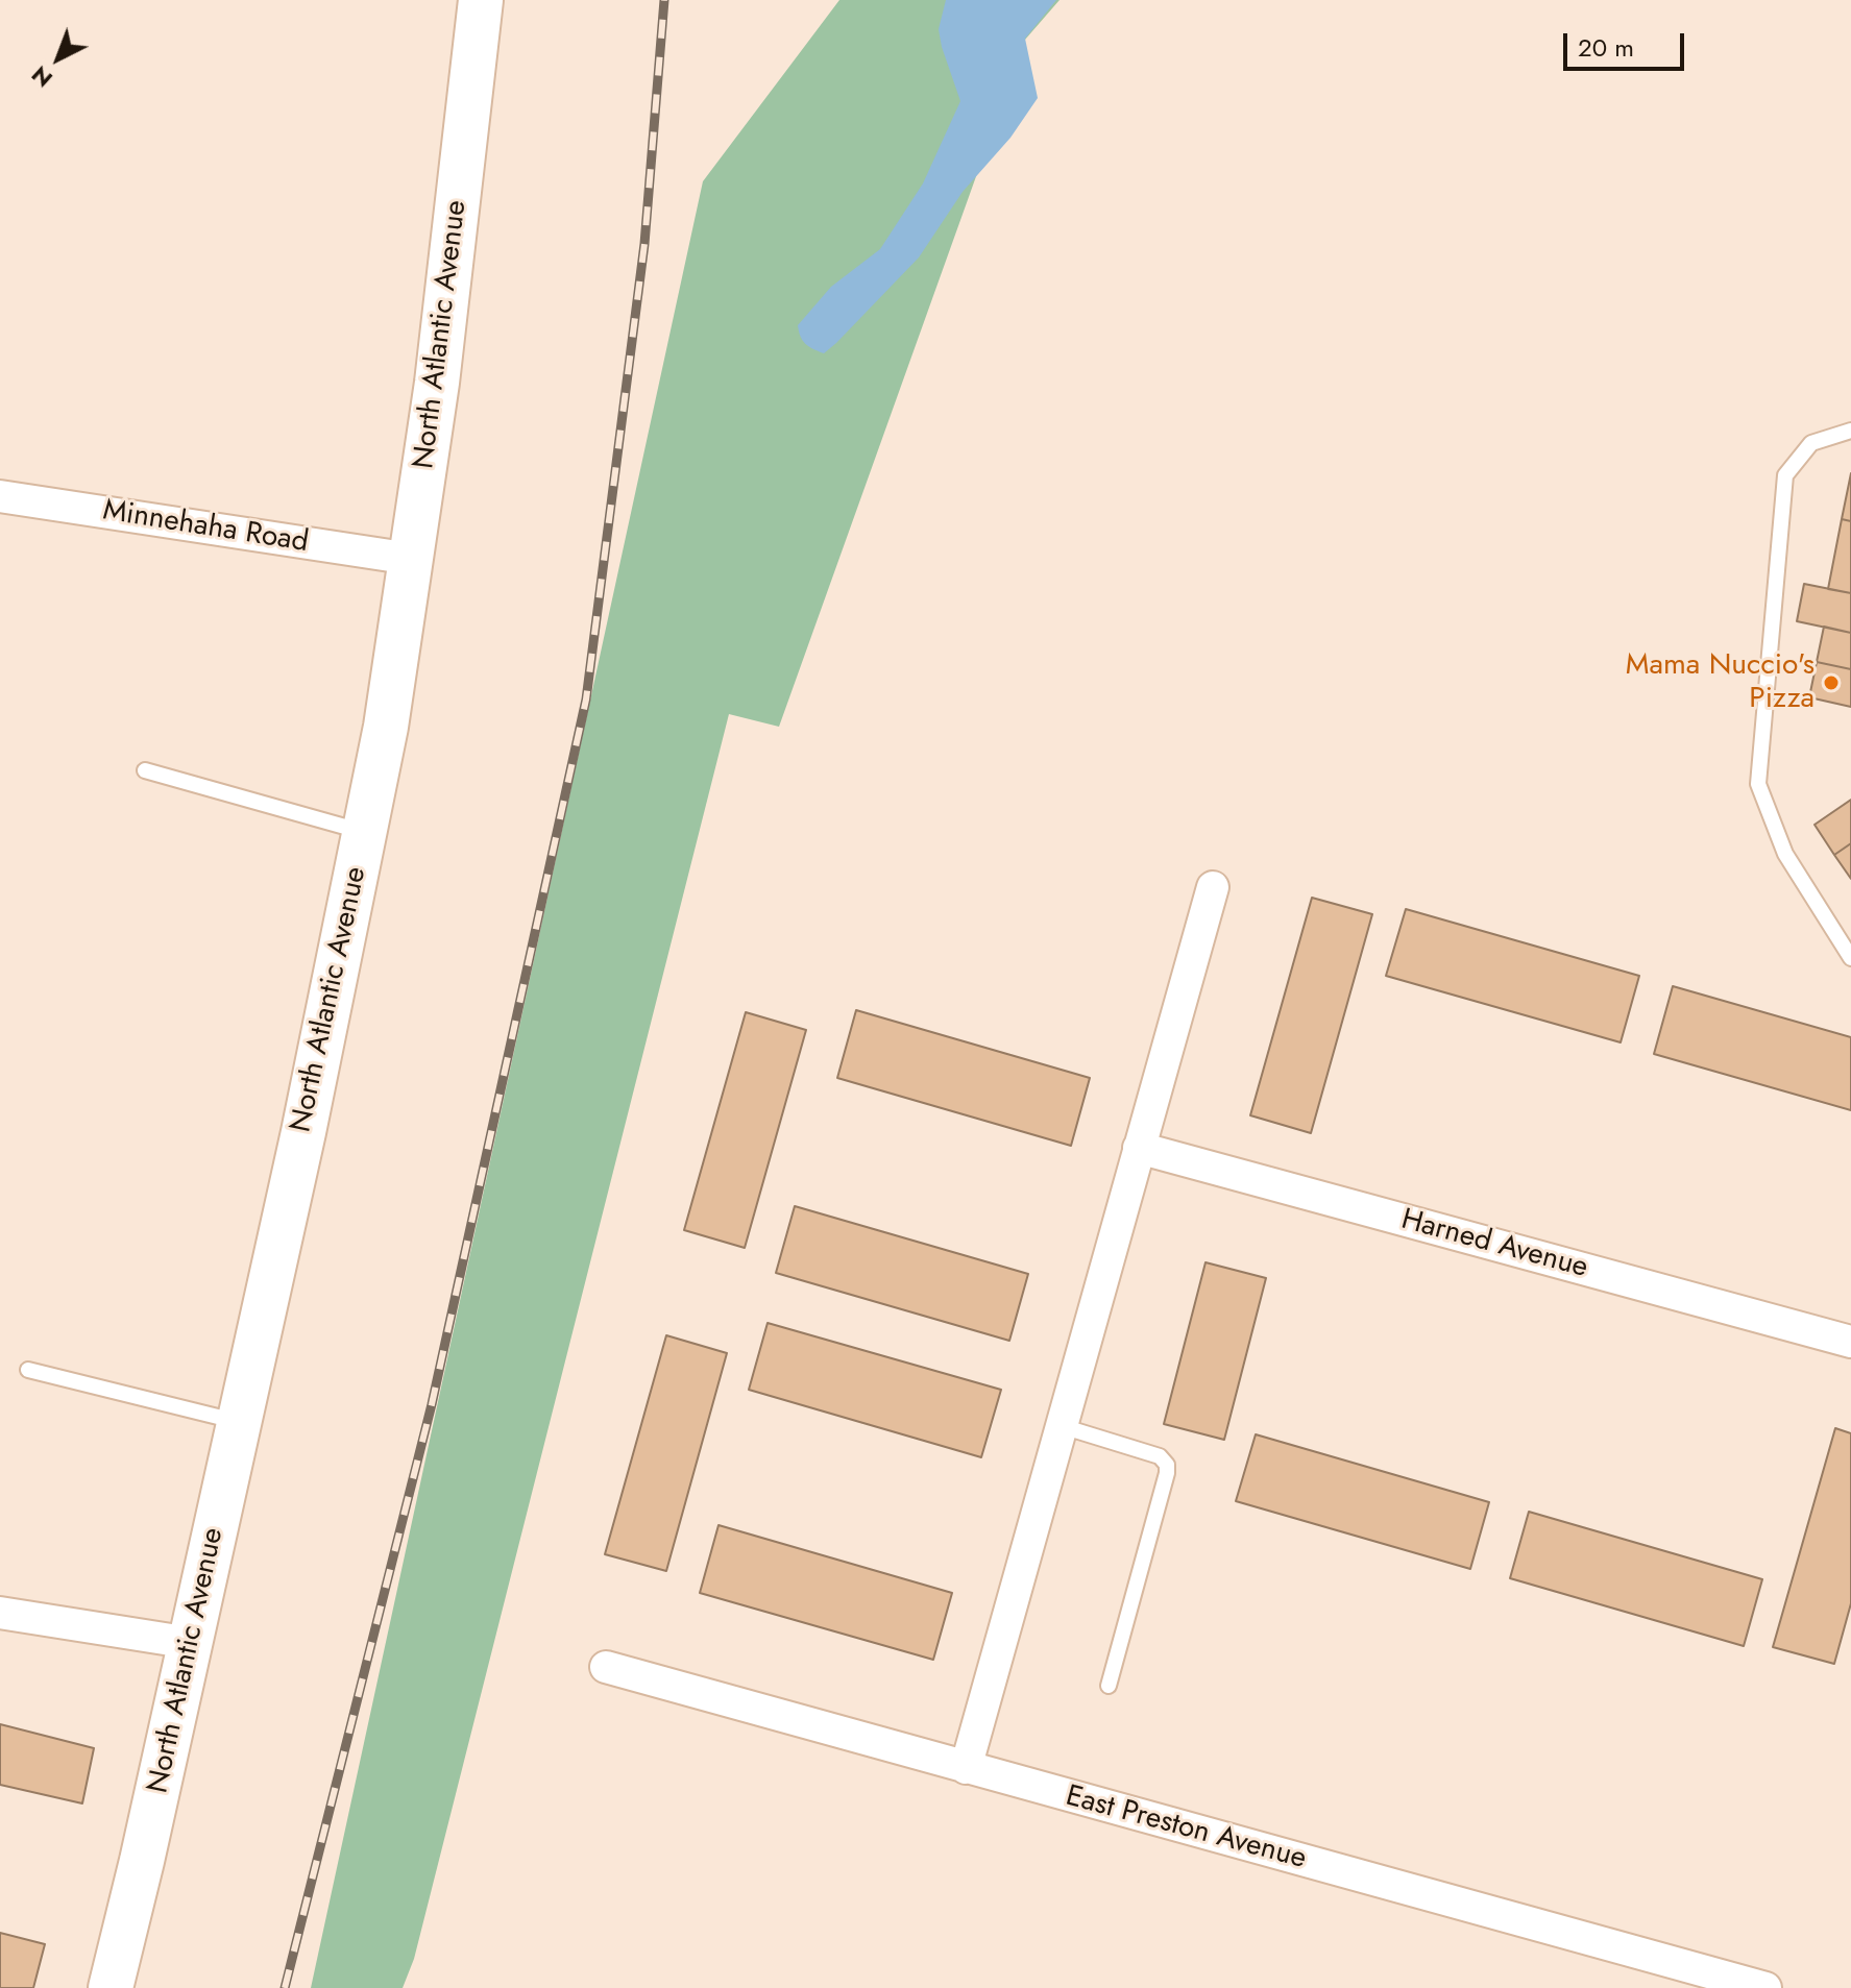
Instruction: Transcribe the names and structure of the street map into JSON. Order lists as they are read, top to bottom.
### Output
{
  "streets": {
    "street": [
      "North Atlantic Avenue",
      "Minnehaha Road",
      "Harned Avenue",
      "East Preston Avenue"
    ]
  },
  "crossings": [
    ["North Atlantic Avenue", "Minnehaha Road"]
  ],
  "places": ["Mama Nuccio's Pizza"],
  "scale_bar": "20 m",
  "north": "bottom left"
}
